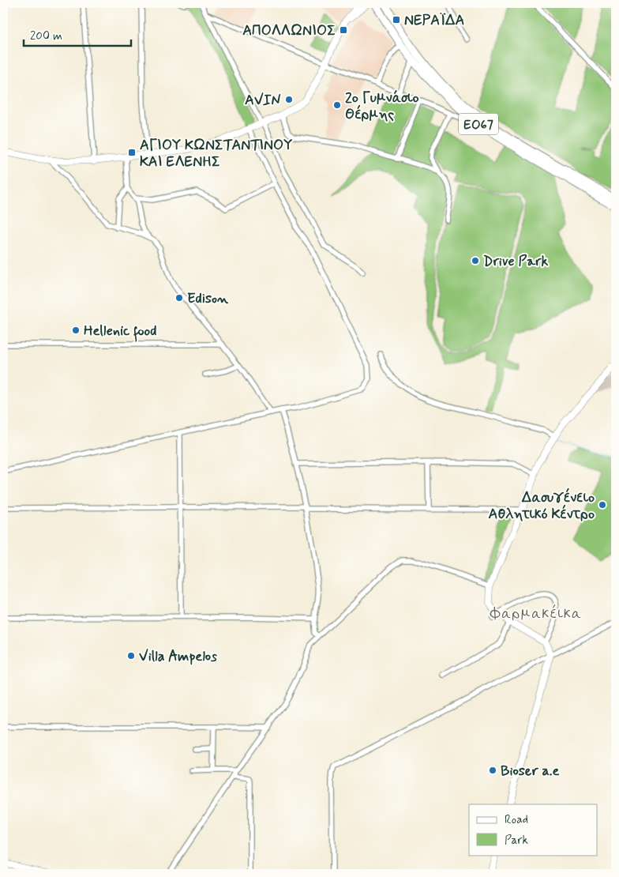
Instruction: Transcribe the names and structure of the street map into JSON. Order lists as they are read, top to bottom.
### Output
{
  "streets": {
    "main road": ["ΕΟ67"]
  },
  "districts": ["Φαρμακέικα"],
  "places": {
    "transit": ["ΝΕΡΑΪΔΑ", "ΑΠΟΛΛΩΝΙΟΣ", "ΑΓΙΟΥ ΚΩΝΣΤΑΝΤΙΝΟΥ ΚΑΙ ΕΛΕΝΗΣ"],
    "other": [
      "AVIN",
      "2ο Γυμνάσιο Θέρμης",
      "Drive Park",
      "Edison",
      "Hellenic food",
      "Δασυγένειο Αθλητικό Κέντρο",
      "Villa Ampelos",
      "Bioser a.e"
    ]
  },
  "legend": ["Road", "Park"],
  "scale_bar": "200 m"
}
